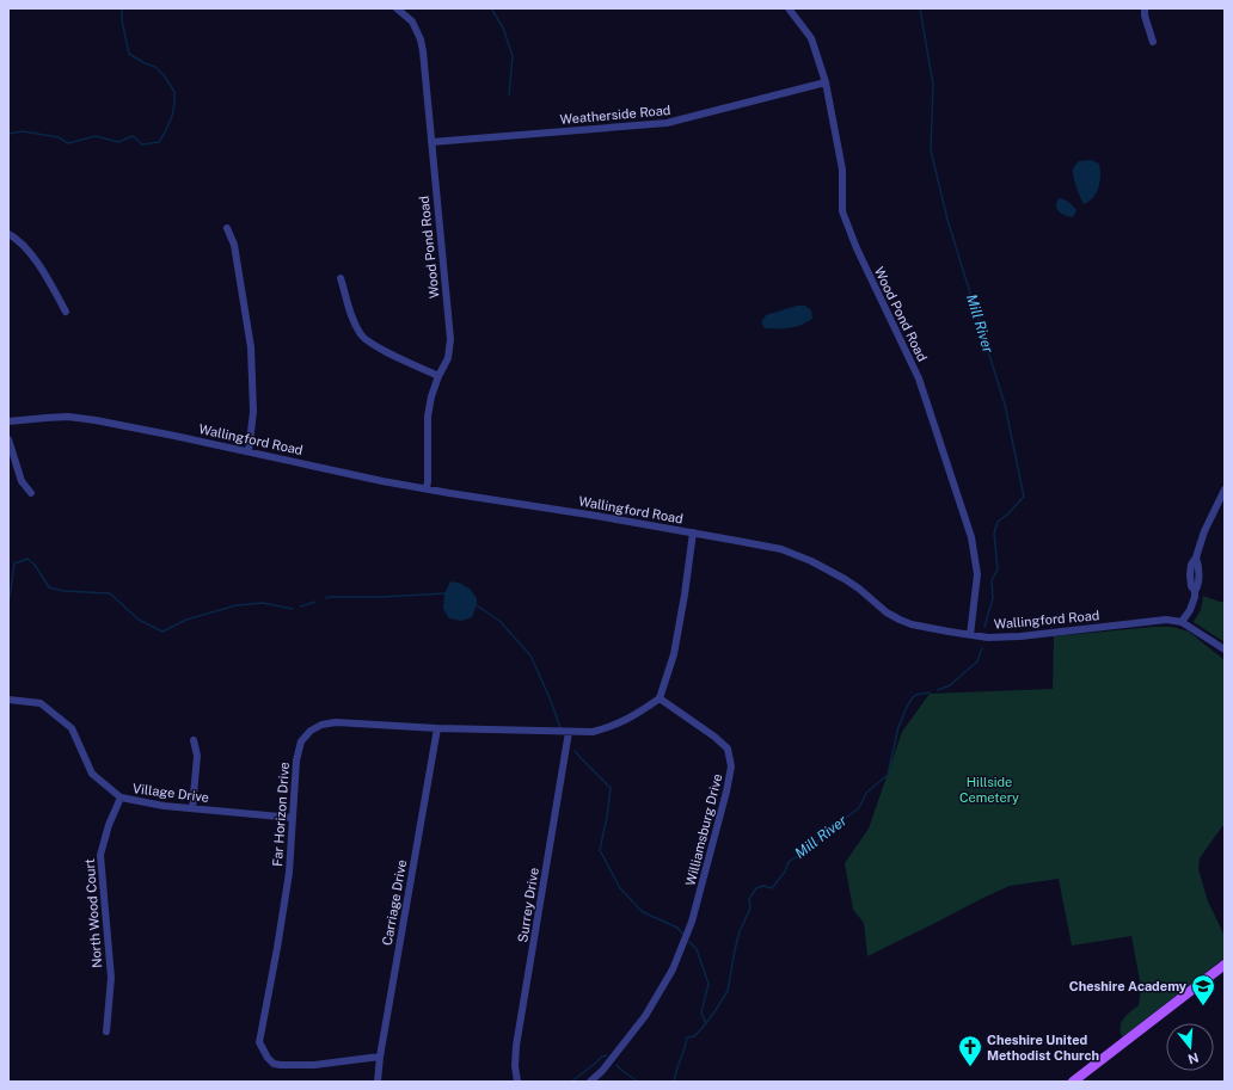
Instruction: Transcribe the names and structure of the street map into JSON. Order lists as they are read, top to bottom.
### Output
{
  "streets": {
    "street": [
      "Weatherside Road",
      "Wood Pond Road",
      "Wallingford Road",
      "Village Drive",
      "Far Horizon Drive",
      "Williamsburg Drive",
      "Carriage Drive",
      "Surrey Drive",
      "North Wood Court"
    ]
  },
  "crossings": [
    ["Weatherside Road", "Wood Pond Road"],
    ["Wood Pond Road", "Wallingford Road"],
    ["Village Drive", "Far Horizon Drive"],
    ["Village Drive", "North Wood Court"],
    ["Far Horizon Drive", "Williamsburg Drive"],
    ["Far Horizon Drive", "Carriage Drive"],
    ["Far Horizon Drive", "Surrey Drive"]
  ],
  "water": ["Mill River"],
  "parks": ["Hillside Cemetery"],
  "places": {
    "school or university": ["Cheshire Academy"],
    "church": ["Cheshire United Methodist Church"]
  },
  "north": "bottom"
}
